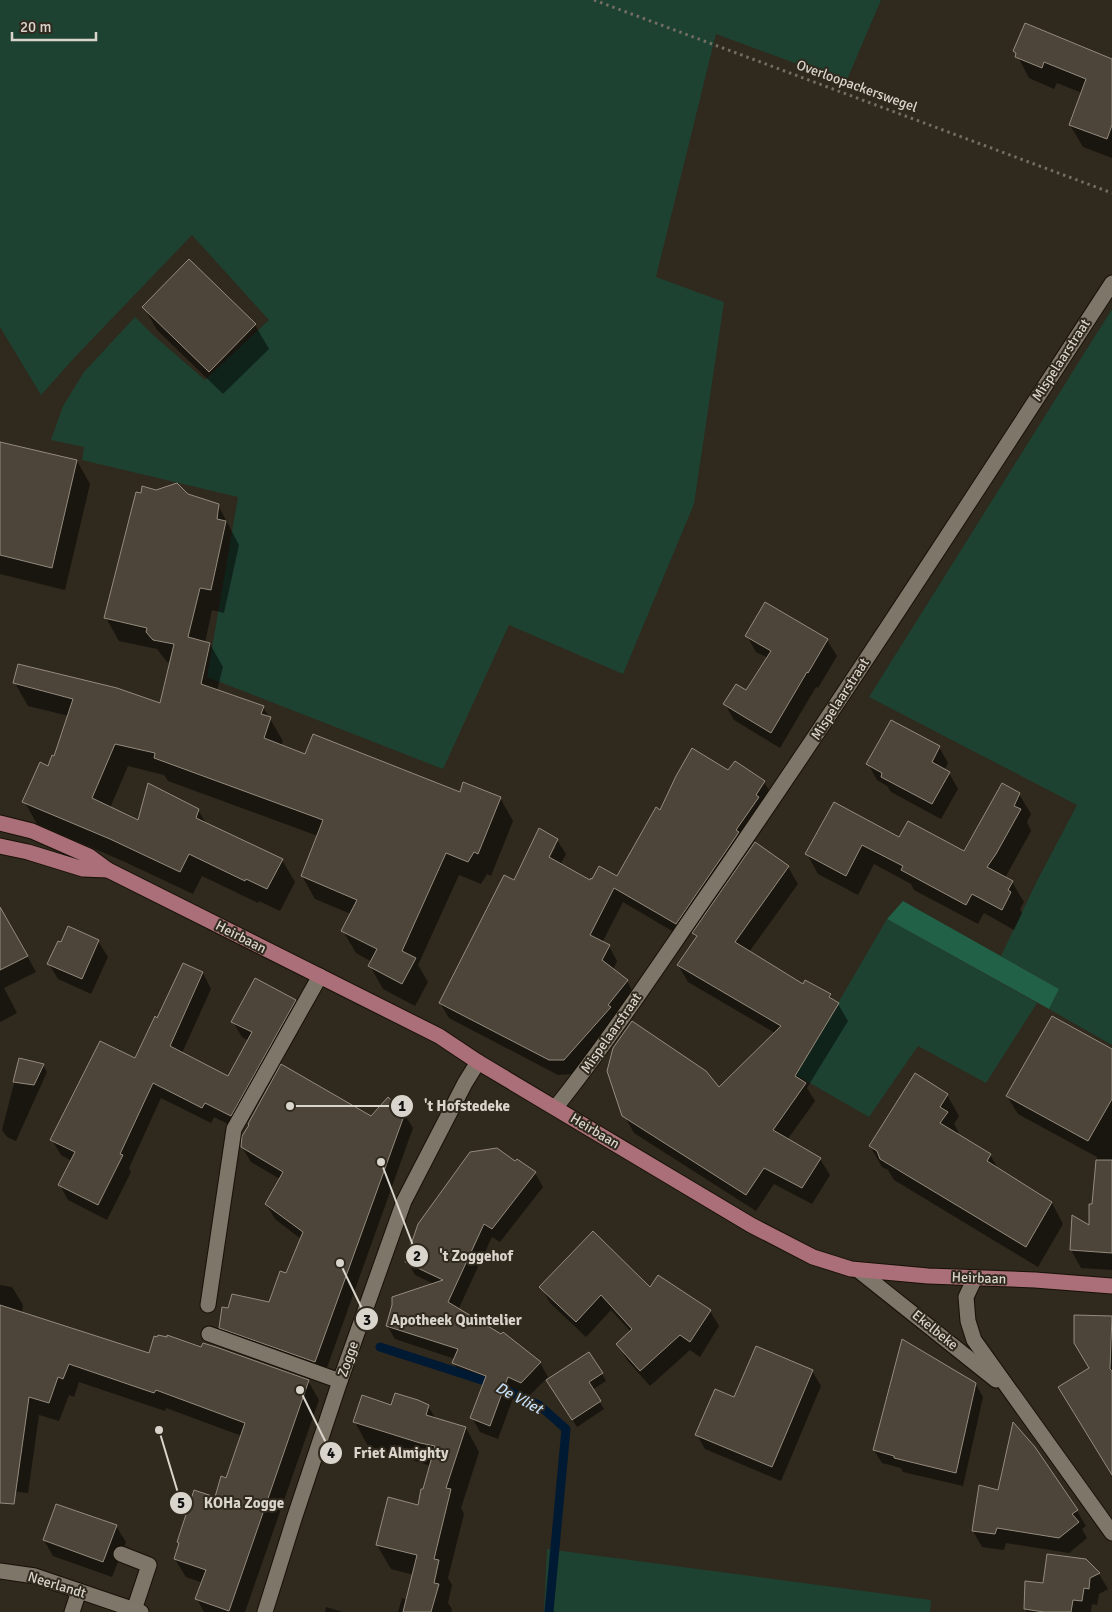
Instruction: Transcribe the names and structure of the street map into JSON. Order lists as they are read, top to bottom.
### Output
{
  "streets": {
    "main road": ["Heirbaan"],
    "street": [
      "Mispelaarstraat",
      "Ekelbeke",
      "Zogge",
      "Neerlandt"
    ],
    "path": ["Overloopackerswegel"]
  },
  "crossings": [
    ["Mispelaarstraat", "Heirbaan"],
    ["Heirbaan", "Ekelbeke"],
    ["Heirbaan", "Zogge"]
  ],
  "water": ["De Vliet"],
  "places": [
    "'t Hofstedeke",
    "'t Zoggehof",
    "Apotheek Quintelier",
    "Friet Almighty",
    "KOHa Zogge"
  ],
  "scale_bar": "20 m"
}
